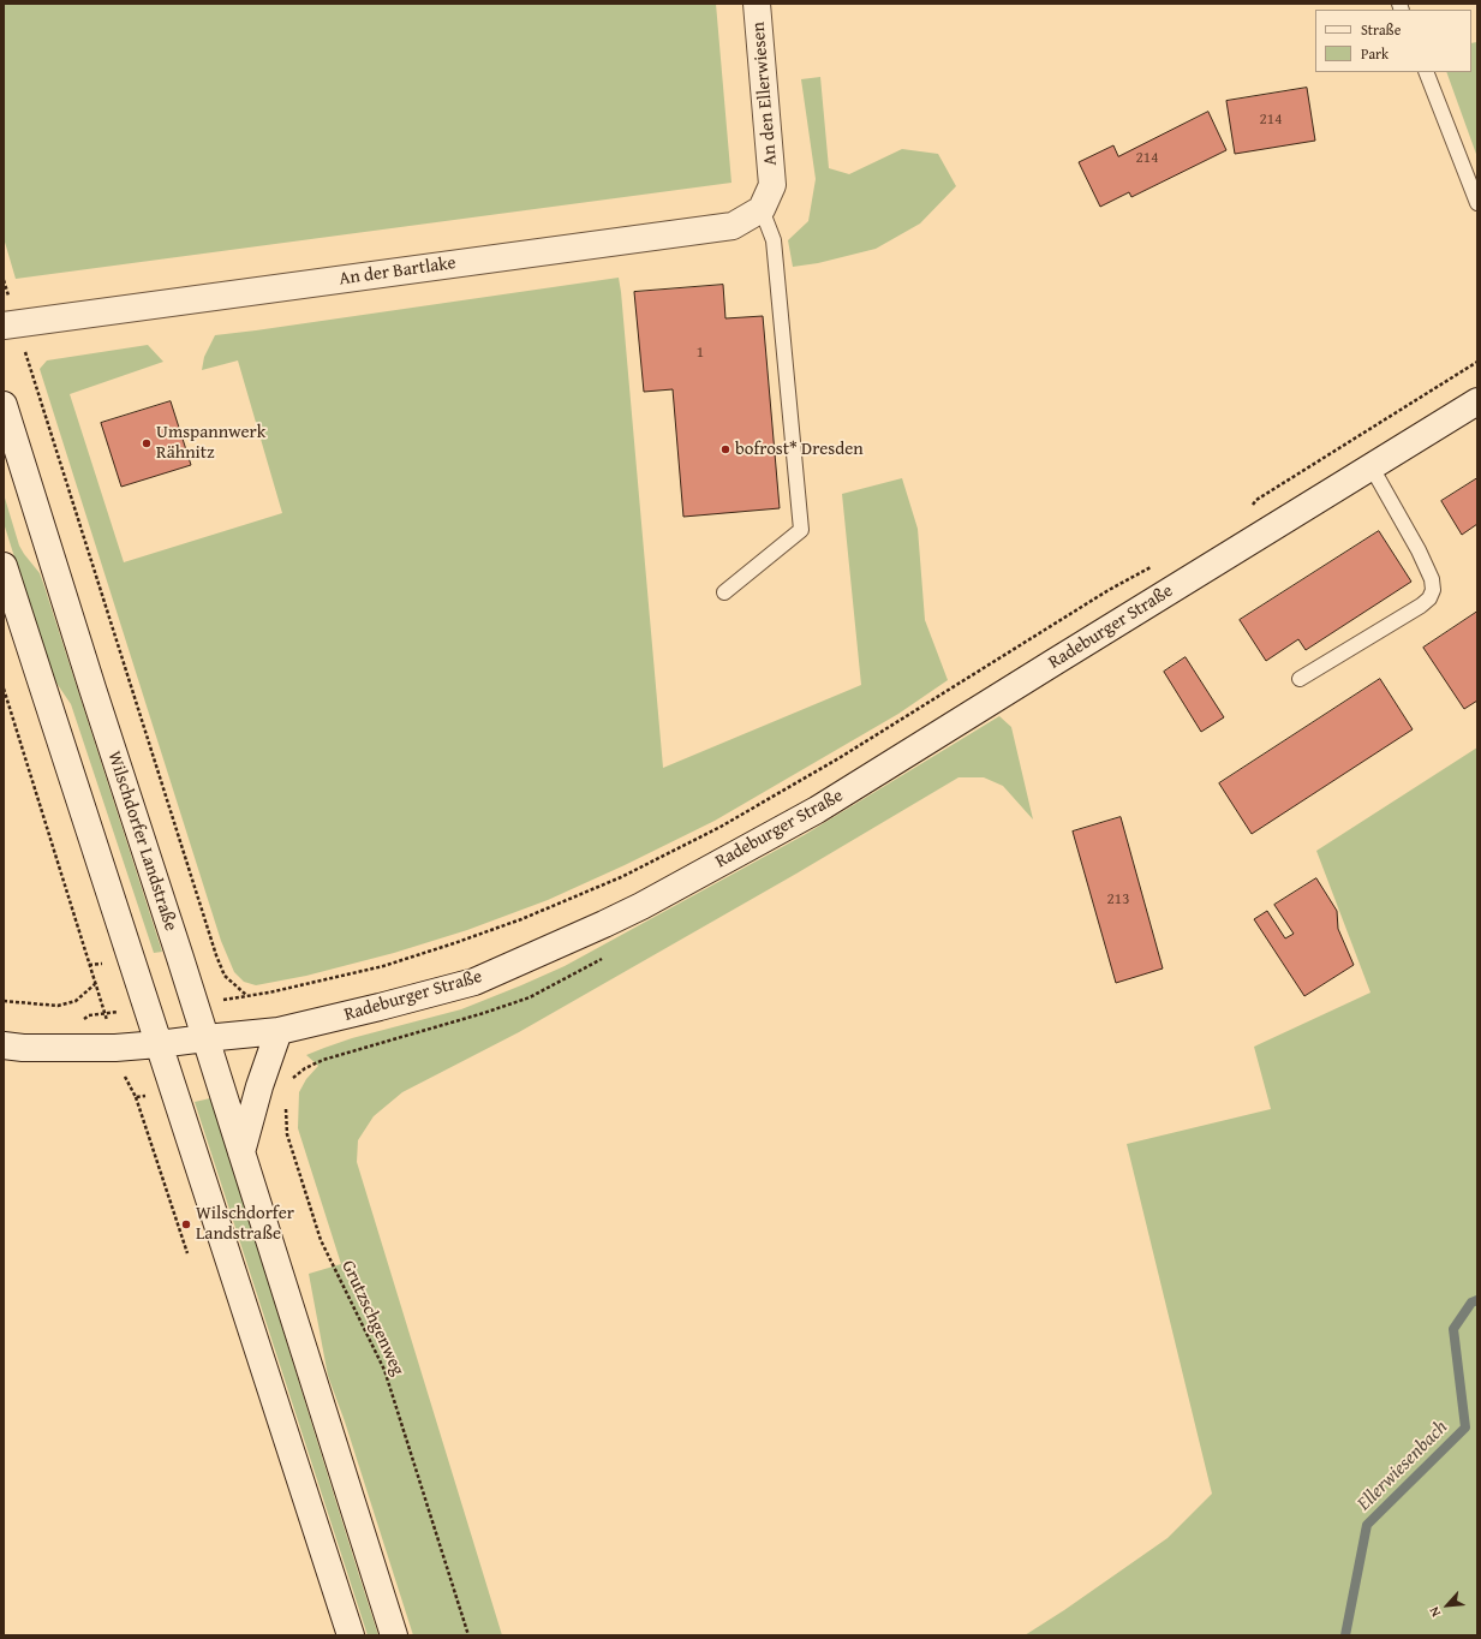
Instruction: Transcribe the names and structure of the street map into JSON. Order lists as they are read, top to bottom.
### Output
{
  "streets": {
    "main road": [
      "An den Ellerwiesen",
      "An der Bartlake",
      "Radeburger Straße",
      "Wilschdorfer Landstraße"
    ],
    "path": ["Grutzschgenweg"]
  },
  "crossings": [
    ["An den Ellerwiesen", "An der Bartlake"],
    ["Radeburger Straße", "Wilschdorfer Landstraße"]
  ],
  "water": ["Ellerwiesenbach"],
  "places": ["Umspannwerk Rähnitz", "bofrost* Dresden", "Wilschdorfer Landstraße"],
  "house_numbers": [
    "214",
    "214",
    "1",
    "213"
  ],
  "legend": ["Straße", "Park"],
  "north": "bottom left"
}
